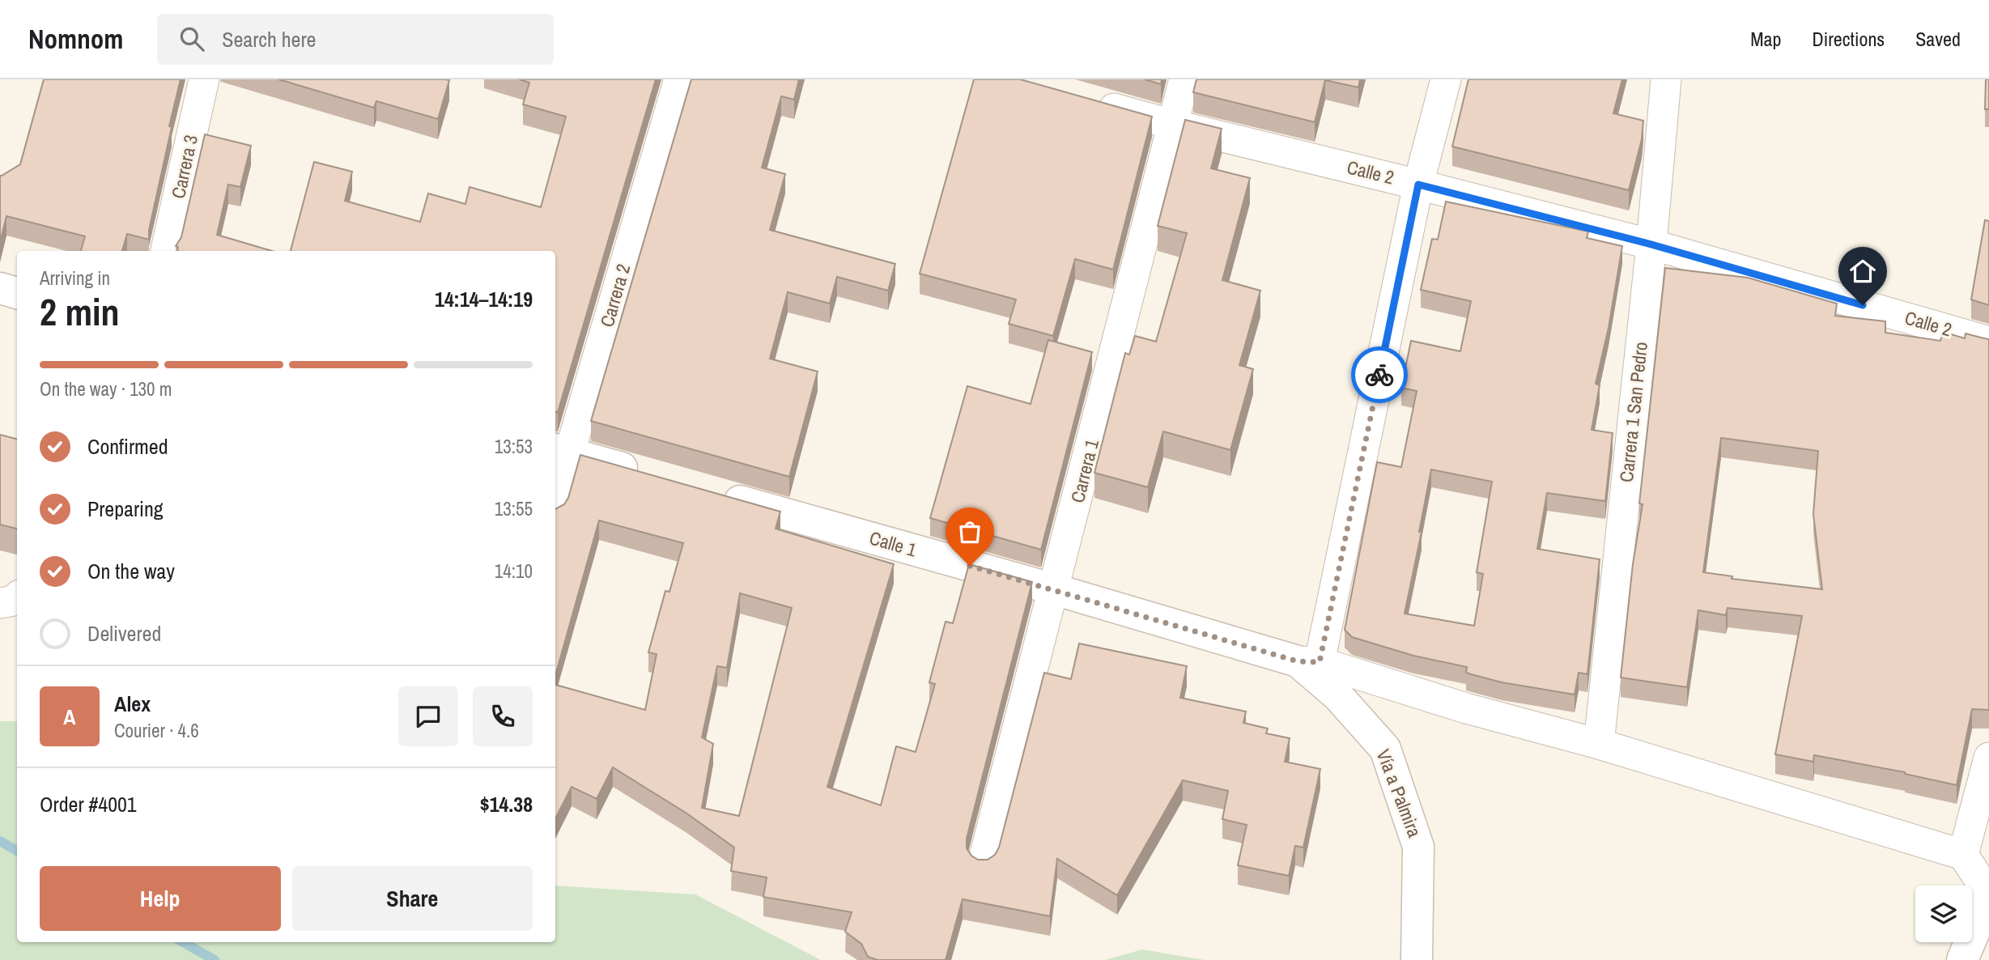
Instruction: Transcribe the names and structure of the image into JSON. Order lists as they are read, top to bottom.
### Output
{
  "streets": {
    "street": [
      "Carrera 3",
      "Calle 2",
      "Carrera 2",
      "Carrera 1 San Pedro",
      "Carrera 1",
      "Calle 1",
      "Vía a Palmira"
    ]
  },
  "crossings": [
    ["Calle 2", "Carrera 1 San Pedro"],
    ["Calle 2", "Carrera 1"],
    ["Carrera 1", "Calle 1"],
    ["Calle 1", "Vía a Palmira"]
  ],
  "page": {
    "header": "Nomnom",
    "search": "Search here",
    "nav": ["Map", "Directions", "Saved"],
    "heading": ["2 min", "Arriving in", "14:14–14:19"],
    "panel": [
      "Alex",
      "Courier · 4.6",
      "Order #4001",
      "$14.38"
    ],
    "bar": "On the way · 130 m",
    "list": [
      ["Confirmed", "13:53"],
      ["Preparing", "13:55"],
      ["On the way", "14:10"],
      "Delivered"
    ],
    "round": "A",
    "buttons": ["Help", "Share"]
  }
}
